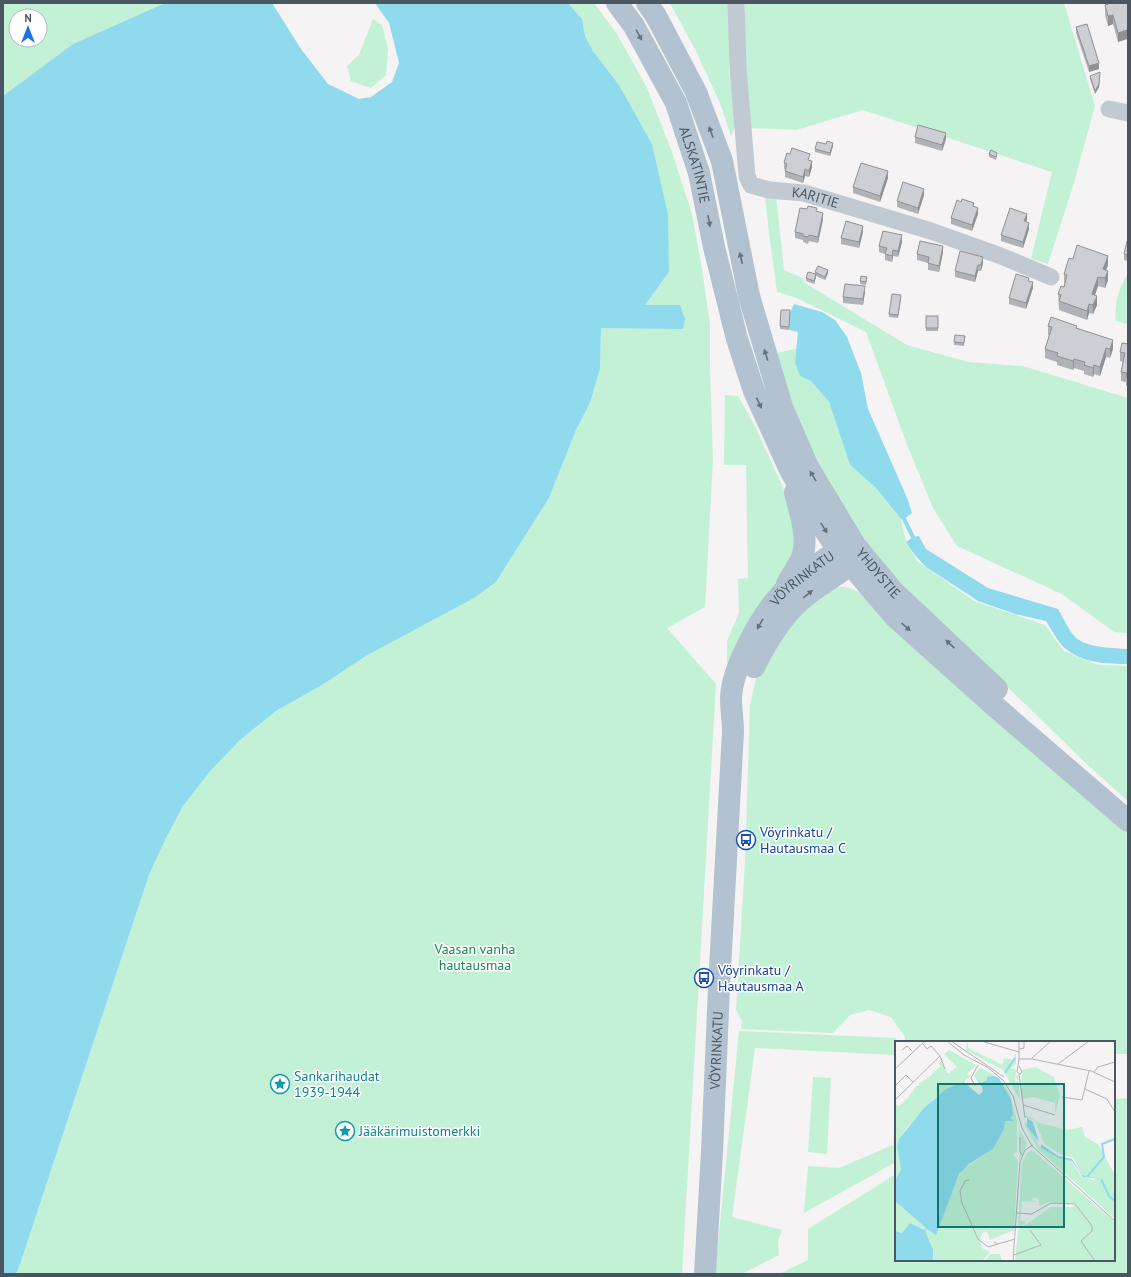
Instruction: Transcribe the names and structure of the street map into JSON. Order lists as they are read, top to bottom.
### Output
{
  "streets": {
    "main road": ["ALSKATINTIE", "YHDYSTIE", "VÖYRINKATU"],
    "street": ["KARITIE"]
  },
  "crossings": [
    ["ALSKATINTIE", "YHDYSTIE"],
    ["YHDYSTIE", "VÖYRINKATU"]
  ],
  "parks": ["Vaasan vanha hautausmaa"],
  "places": {
    "bus stop": ["Vöyrinkatu / Hautausmaa C", "Vöyrinkatu / Hautausmaa A"],
    "place": ["Sankarihaudat 1939-1944", "Jääkärimuistomerkki"]
  },
  "north": "top"
}
